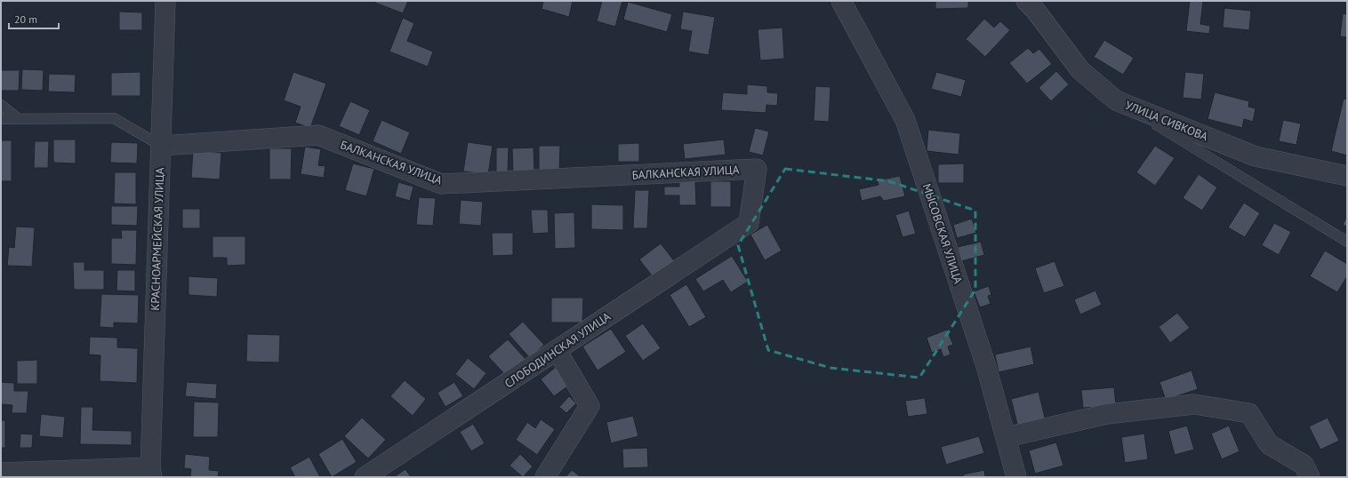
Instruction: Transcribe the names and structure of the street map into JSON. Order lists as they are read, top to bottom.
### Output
{
  "streets": {
    "street": [
      "УЛИЦА СИВКОВА",
      "БАЛКАНСКАЯ УЛИЦА",
      "МЫСОВСКАЯ УЛИЦА",
      "КРАСНОАРМЕЙСКАЯ УЛИЦА",
      "СЛОБОДИНСКАЯ УЛИЦА"
    ]
  },
  "crossings": [
    ["БАЛКАНСКАЯ УЛИЦА", "КРАСНОАРМЕЙСКАЯ УЛИЦА"],
    ["БАЛКАНСКАЯ УЛИЦА", "СЛОБОДИНСКАЯ УЛИЦА"]
  ],
  "scale_bar": "20 m"
}
